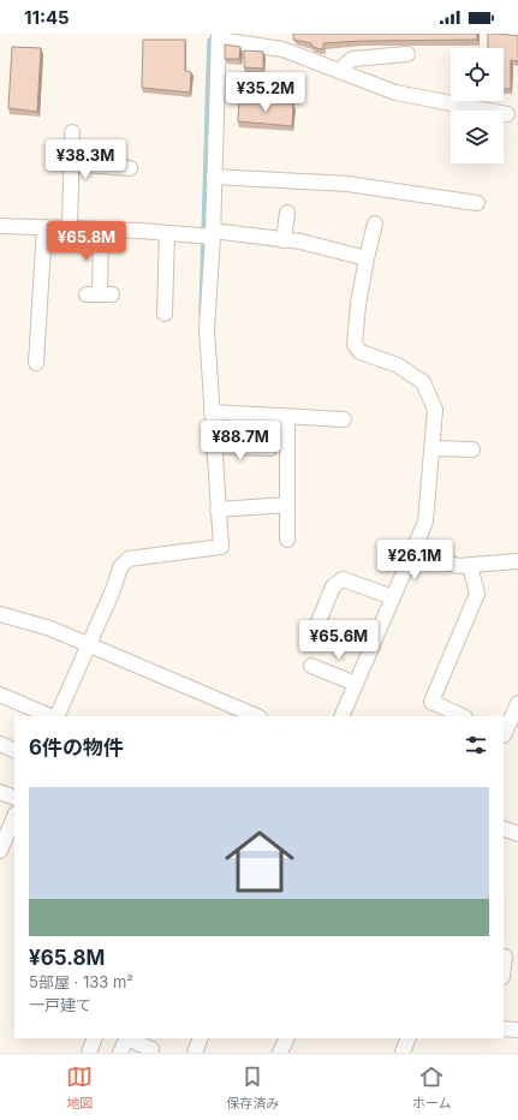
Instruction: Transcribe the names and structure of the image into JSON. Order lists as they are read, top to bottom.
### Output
{
  "page": {
    "status": "11:45",
    "price": [
      "¥35.2M",
      "¥38.3M",
      "¥65.8M",
      "¥88.7M",
      "¥26.1M",
      "¥65.6M"
    ],
    "heading": "6件の物件",
    "list": [
      {
        "name": "¥65.8M",
        "note": "5部屋 · 133 m² · 一戸建て"
      }
    ],
    "tabs": ["地図", "保存済み", "ホーム"]
  }
}
